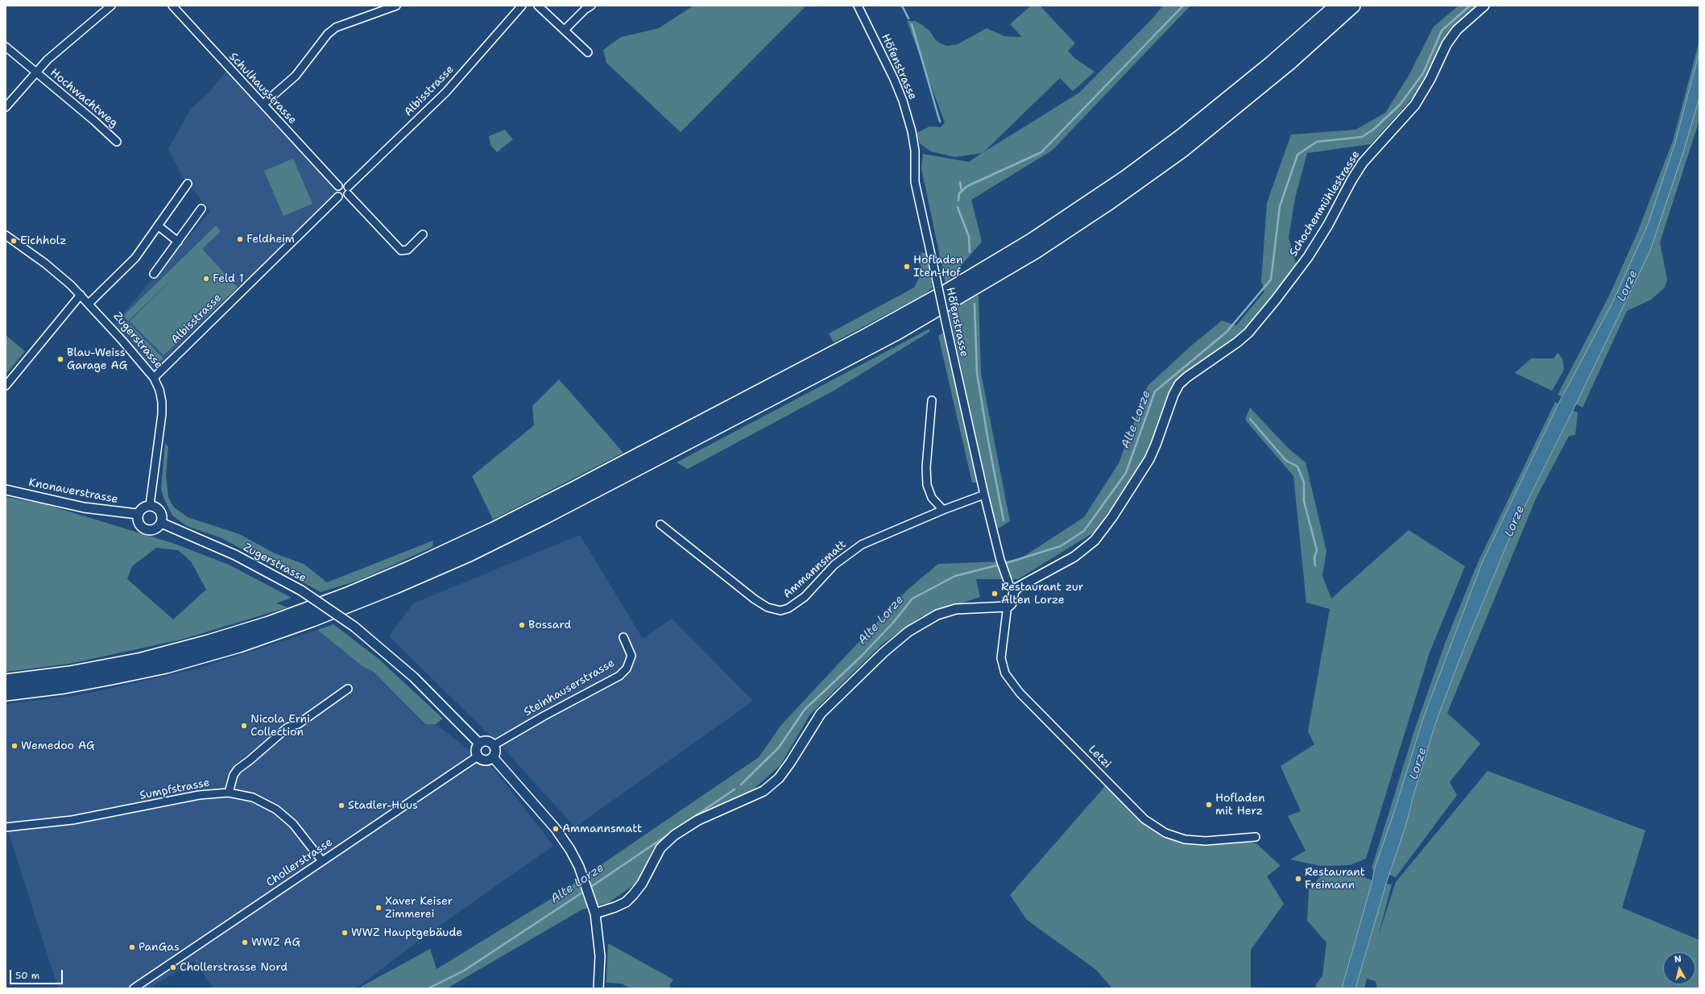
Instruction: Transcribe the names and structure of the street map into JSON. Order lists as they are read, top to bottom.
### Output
{
  "streets": {
    "street": [
      "Höfenstrasse",
      "Schulhausstrasse",
      "Albisstrasse",
      "Hochwachtweg",
      "Schochenmühlestrasse",
      "Zugerstrasse",
      "Knonauerstrasse",
      "Ammannsmatt",
      "Steinhauserstrasse",
      "Letzi",
      "Sumpfstrasse",
      "Chollerstrasse"
    ]
  },
  "crossings": [
    ["Höfenstrasse", "Schochenmühlestrasse"],
    ["Höfenstrasse", "Ammannsmatt"],
    ["Schulhausstrasse", "Albisstrasse"],
    ["Albisstrasse", "Zugerstrasse"],
    ["Zugerstrasse", "Knonauerstrasse"],
    ["Zugerstrasse", "Steinhauserstrasse"],
    ["Zugerstrasse", "Chollerstrasse"],
    ["Steinhauserstrasse", "Chollerstrasse"],
    ["Sumpfstrasse", "Chollerstrasse"]
  ],
  "water": ["Lorze", "Alte Lorze"],
  "places": [
    "Feldheim",
    "Eichholz",
    "Hofladen Iten-Hof",
    "Feld 1",
    "Blau-Weiss Garage AG",
    "Restaurant zur Alten Lorze",
    "Bossard",
    "Nicola Erni Collection",
    "Wemedoo AG",
    "Hofladen mit Herz",
    "Stadler-Huus",
    "Ammannsmatt",
    "Restaurant Freimann",
    "Xaver Keiser Zimmerei",
    "WWZ Hauptgebäude",
    "WWZ AG",
    "PanGas",
    "Chollerstrasse Nord"
  ],
  "scale_bar": "50 m",
  "north": "top"
}
